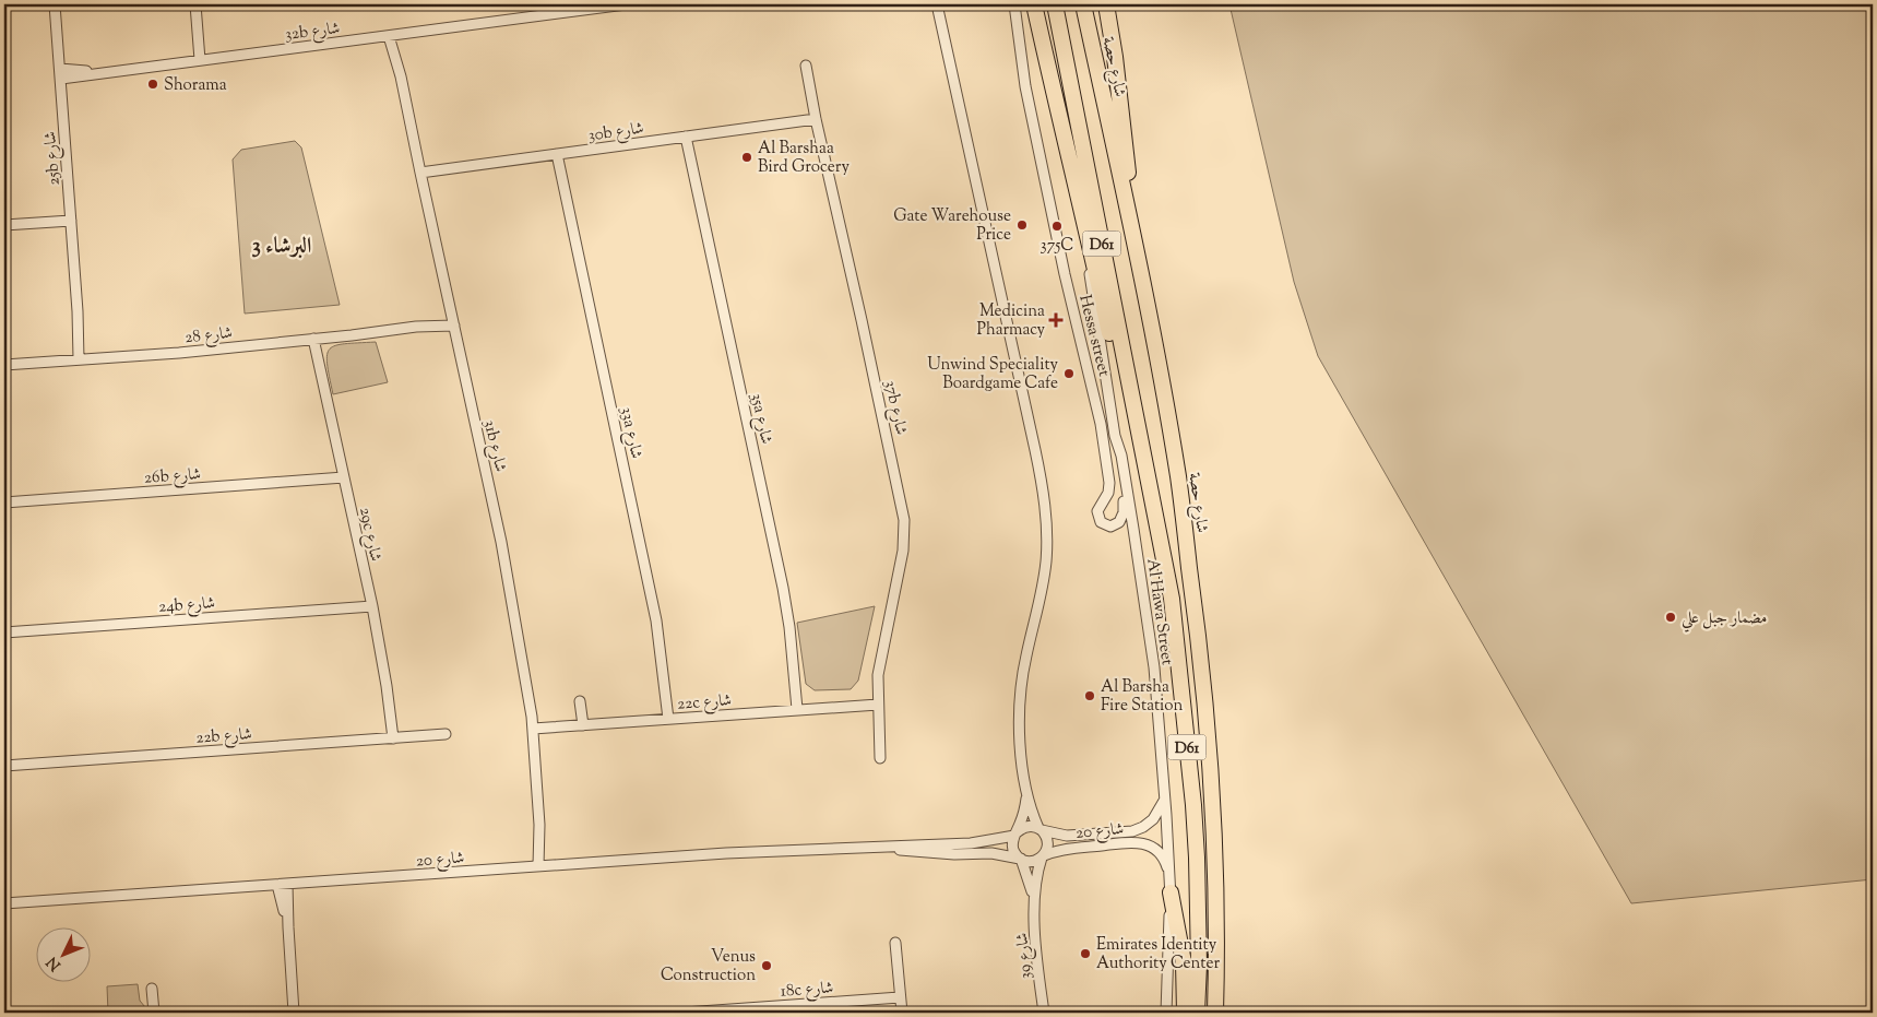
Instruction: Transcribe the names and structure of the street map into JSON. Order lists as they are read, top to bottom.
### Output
{
  "streets": {
    "main road": ["شارع حصة", "D61"],
    "street": [
      "32b شارع",
      "30b شارع",
      "25b شارع",
      "شارع 28",
      "Hessa street",
      "37b شارع",
      "35a شارع",
      "33a شارع",
      "31b شارع",
      "26b شارع",
      "29c شارع",
      "24b شارع",
      "Al Hawa Street",
      "22c شارع",
      "22b شارع",
      "شارع 20",
      "شارع 39",
      "18c شارع"
    ]
  },
  "crossings": [
    ["32b شارع", "25b شارع"],
    ["32b شارع", "31b شارع"],
    ["30b شارع", "37b شارع"],
    ["30b شارع", "35a شارع"],
    ["30b شارع", "33a شارع"],
    ["30b شارع", "31b شارع"],
    ["25b شارع", "شارع 28"],
    ["D61", "Al Hawa Street"],
    ["شارع 28", "31b شارع"],
    ["شارع 28", "29c شارع"],
    ["Hessa street", "Al Hawa Street"],
    ["37b شارع", "22c شارع"],
    ["35a شارع", "22c شارع"],
    ["33a شارع", "22c شارع"],
    ["31b شارع", "22c شارع"],
    ["31b شارع", "شارع 20"],
    ["26b شارع", "29c شارع"],
    ["29c شارع", "24b شارع"],
    ["29c شارع", "22b شارع"],
    ["Al Hawa Street", "شارع 20"],
    ["شارع 20", "شارع 39"]
  ],
  "districts": ["البرشاء 3"],
  "places": {
    "other": [
      "Shorama",
      "Al Barshaa Bird Grocery",
      "Gate Warehouse Price",
      "375C",
      "Unwind Speciality Boardgame Cafe",
      "مضمار جبل علي",
      "Al Barsha Fire Station",
      "Emirates Identity Authority Center",
      "Venus Construction"
    ],
    "health": ["Medicina Pharmacy"]
  },
  "north": "bottom left"
}
